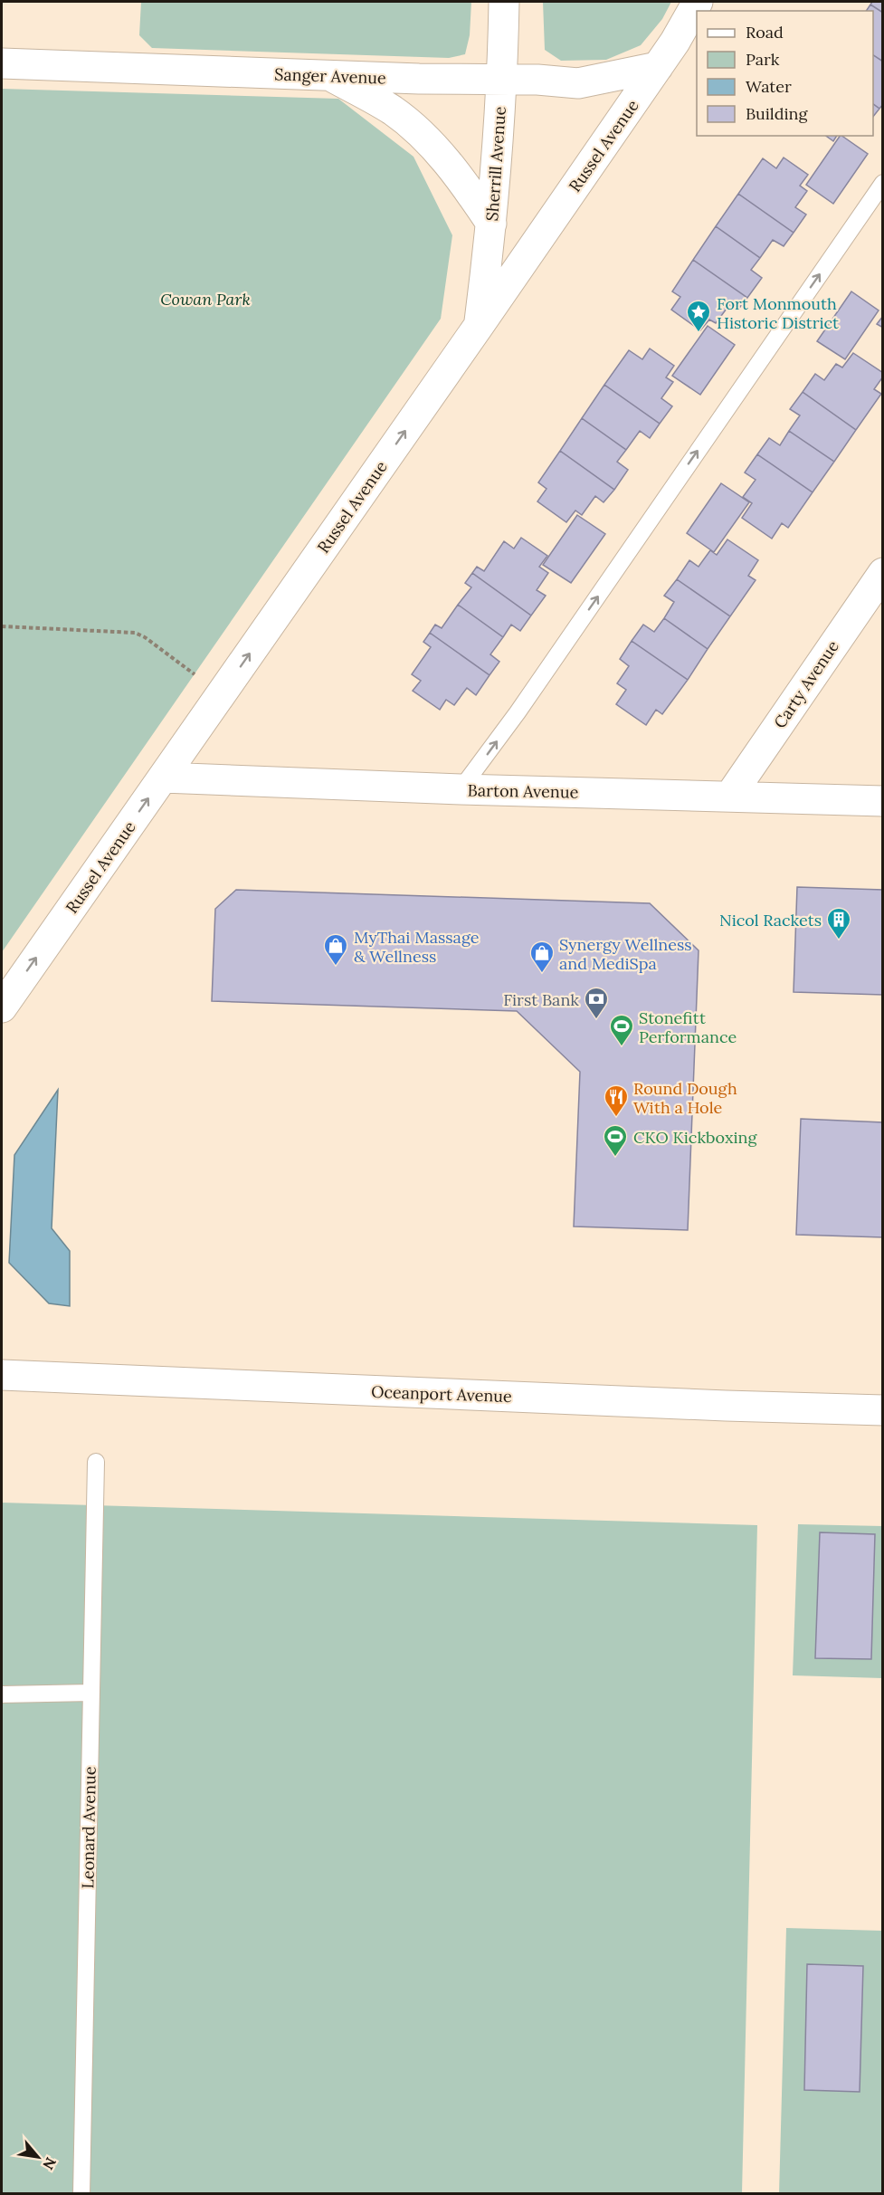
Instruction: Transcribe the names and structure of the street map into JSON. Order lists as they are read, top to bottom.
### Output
{
  "streets": {
    "street": [
      "Sanger Avenue",
      "Russel Avenue",
      "Sherrill Avenue",
      "Carty Avenue",
      "Barton Avenue",
      "Oceanport Avenue"
    ],
    "lane": ["Leonard Avenue"]
  },
  "crossings": [
    ["Sanger Avenue", "Russel Avenue"],
    ["Sanger Avenue", "Sherrill Avenue"],
    ["Russel Avenue", "Sherrill Avenue"],
    ["Russel Avenue", "Barton Avenue"],
    ["Carty Avenue", "Barton Avenue"]
  ],
  "one_way": ["Russel Avenue"],
  "parks": ["Cowan Park"],
  "places": {
    "place": ["Fort Monmouth Historic District"],
    "building": ["Nicol Rackets"],
    "shop": ["MyThai Massage & Wellness", "Synergy Wellness and MediSpa"],
    "bank": ["First Bank"],
    "sports": ["Stonefitt Performance", "CKO Kickboxing"],
    "restaurant": ["Round Dough With a Hole"]
  },
  "legend": [
    "Road",
    "Park",
    "Water",
    "Building"
  ],
  "north": "bottom right"
}
